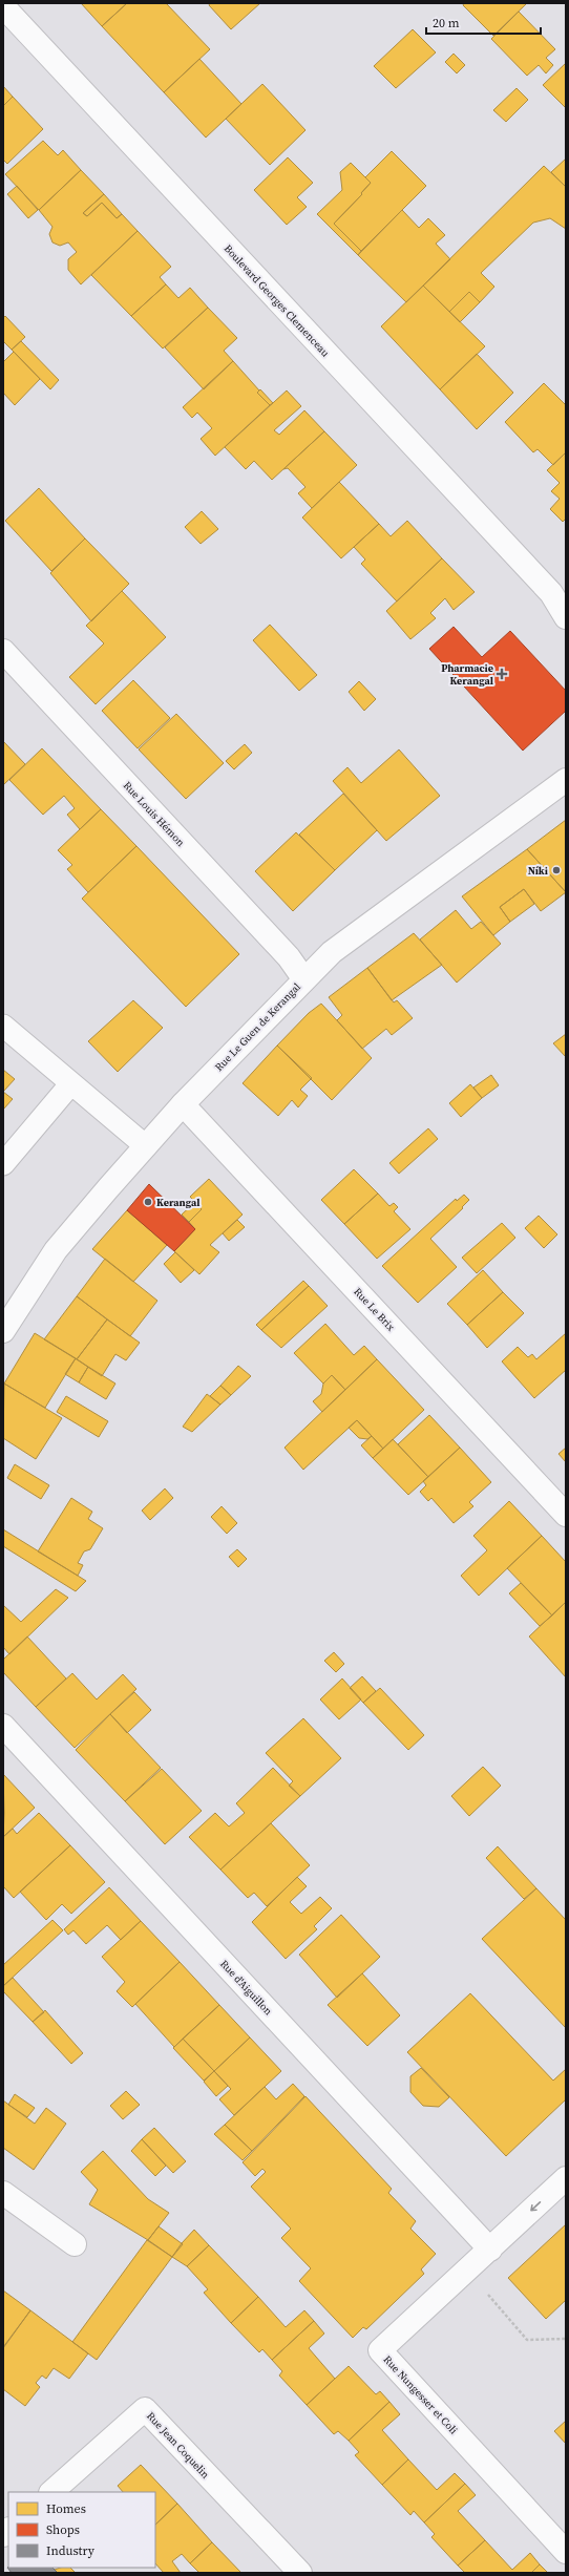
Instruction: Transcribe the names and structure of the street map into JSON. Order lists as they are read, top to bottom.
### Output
{
  "streets": {
    "street": [
      "Boulevard Georges Clemenceau",
      "Rue Louis Hémon",
      "Rue Le Guen de Kerangal",
      "Rue Le Brix",
      "Rue d'Aiguillon",
      "Rue Nungesser et Coli",
      "Rue Jean Coquelin"
    ]
  },
  "crossings": [
    ["Rue Louis Hémon", "Rue Le Guen de Kerangal"],
    ["Rue Le Guen de Kerangal", "Rue Le Brix"],
    ["Rue d'Aiguillon", "Rue Nungesser et Coli"]
  ],
  "places": {
    "health": ["Pharmacie Kerangal"],
    "other": ["Níki", "Kerangal"]
  },
  "legend": ["Homes", "Shops", "Industry"],
  "scale_bar": "20 m"
}
